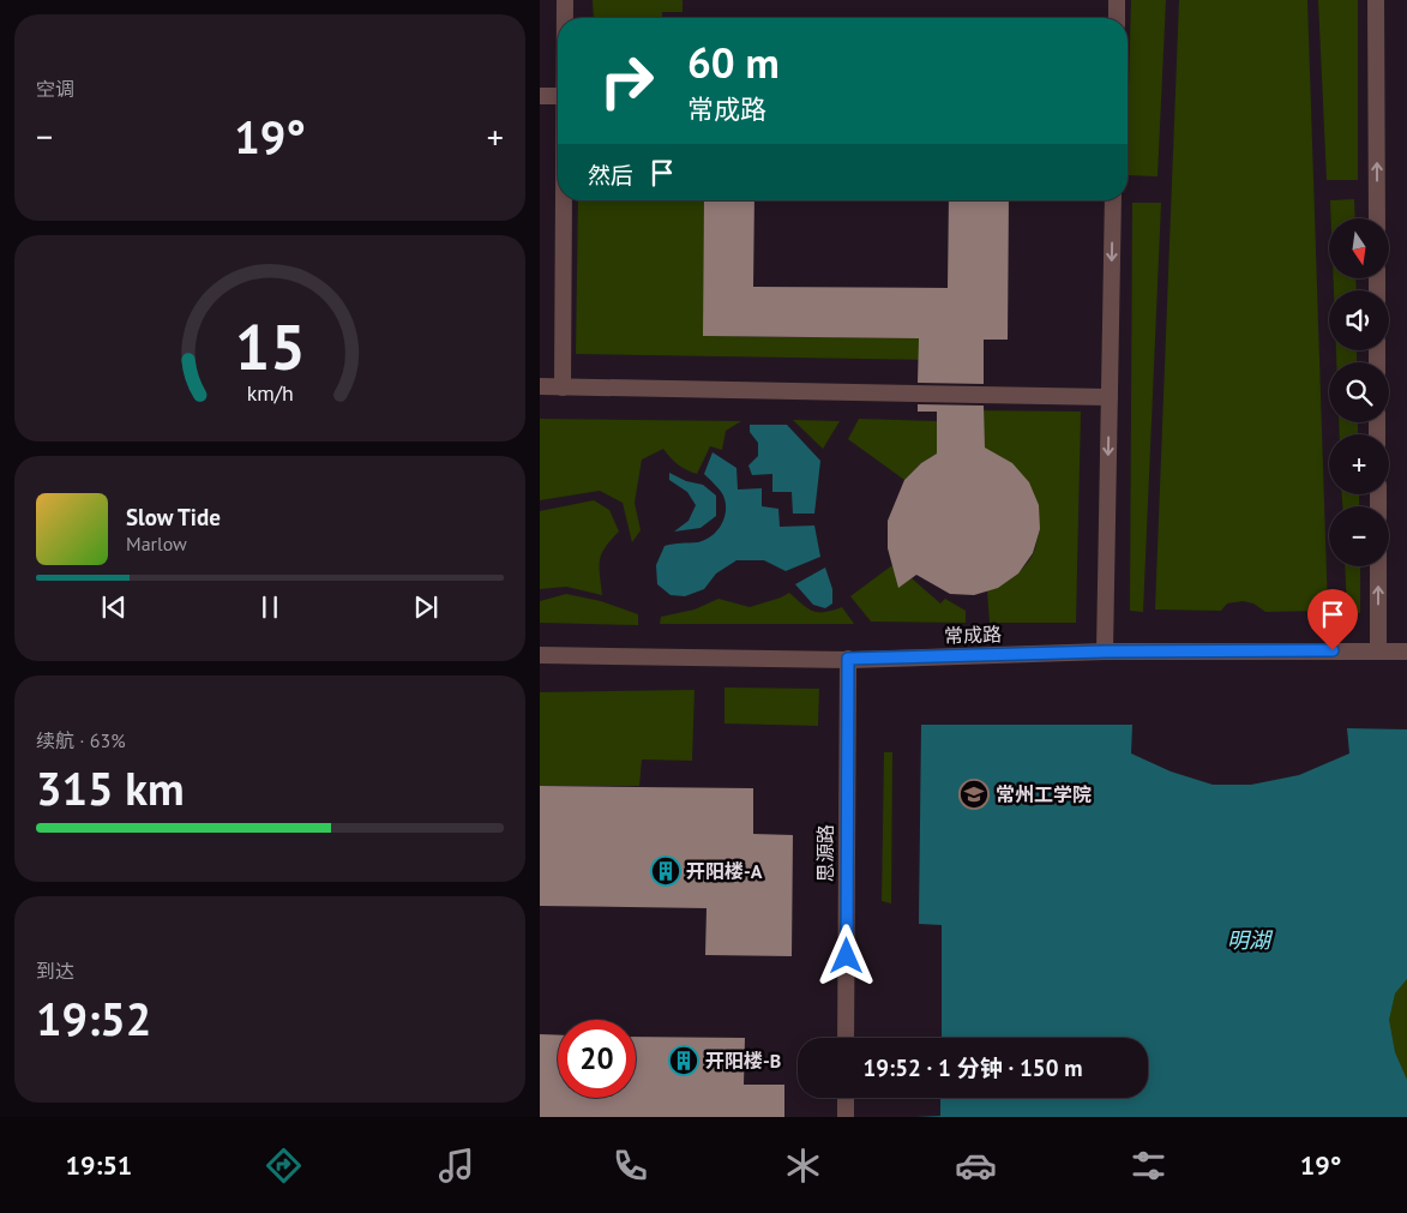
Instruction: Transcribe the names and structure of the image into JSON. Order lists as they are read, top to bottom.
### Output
{
  "streets": {
    "lane": ["常成路", "思源路"]
  },
  "crossings": [
    ["常成路", "思源路"]
  ],
  "water": ["明湖"],
  "places": {
    "school or university": ["常州工学院"],
    "building": ["开阳楼-A", "开阳楼-B"]
  },
  "north": "bottom",
  "page": {
    "tile": [
      "空调",
      ["续航 · 63%", "315 km"],
      ["到达", "19:52"]
    ],
    "turn": ["60 m", "常成路"],
    "heat": ["−", "19°", "+"],
    "then": "然后",
    "map_buttons": ["+", "−"],
    "song": ["Slow Tide", "Marlow"],
    "limit": "20",
    "trip": "19:52 · 1 分钟 · 150 m",
    "tabs": ["19:51", "19°"],
    "gauge": ["15", "km/h"]
  }
}
